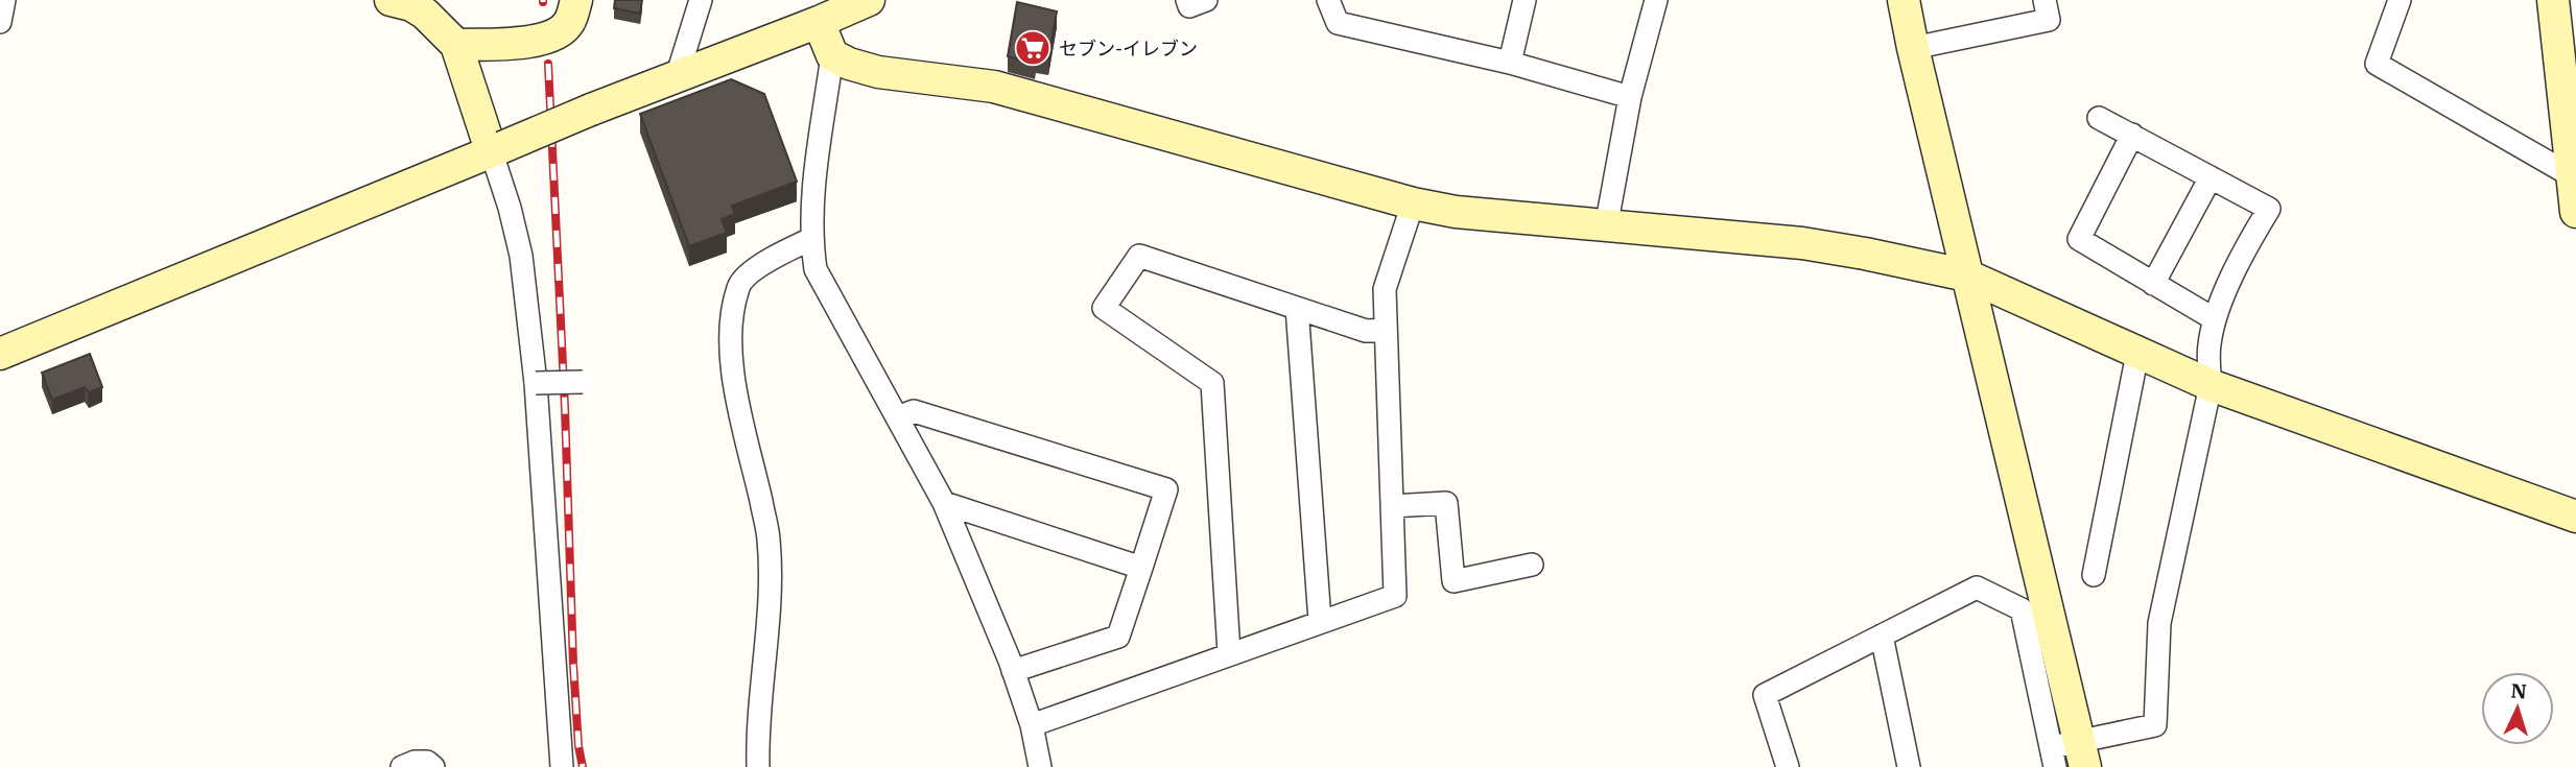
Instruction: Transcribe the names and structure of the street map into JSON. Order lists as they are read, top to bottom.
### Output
{
  "places": {
    "supermarket": ["セブン-イレブン"]
  },
  "north": "top"
}
